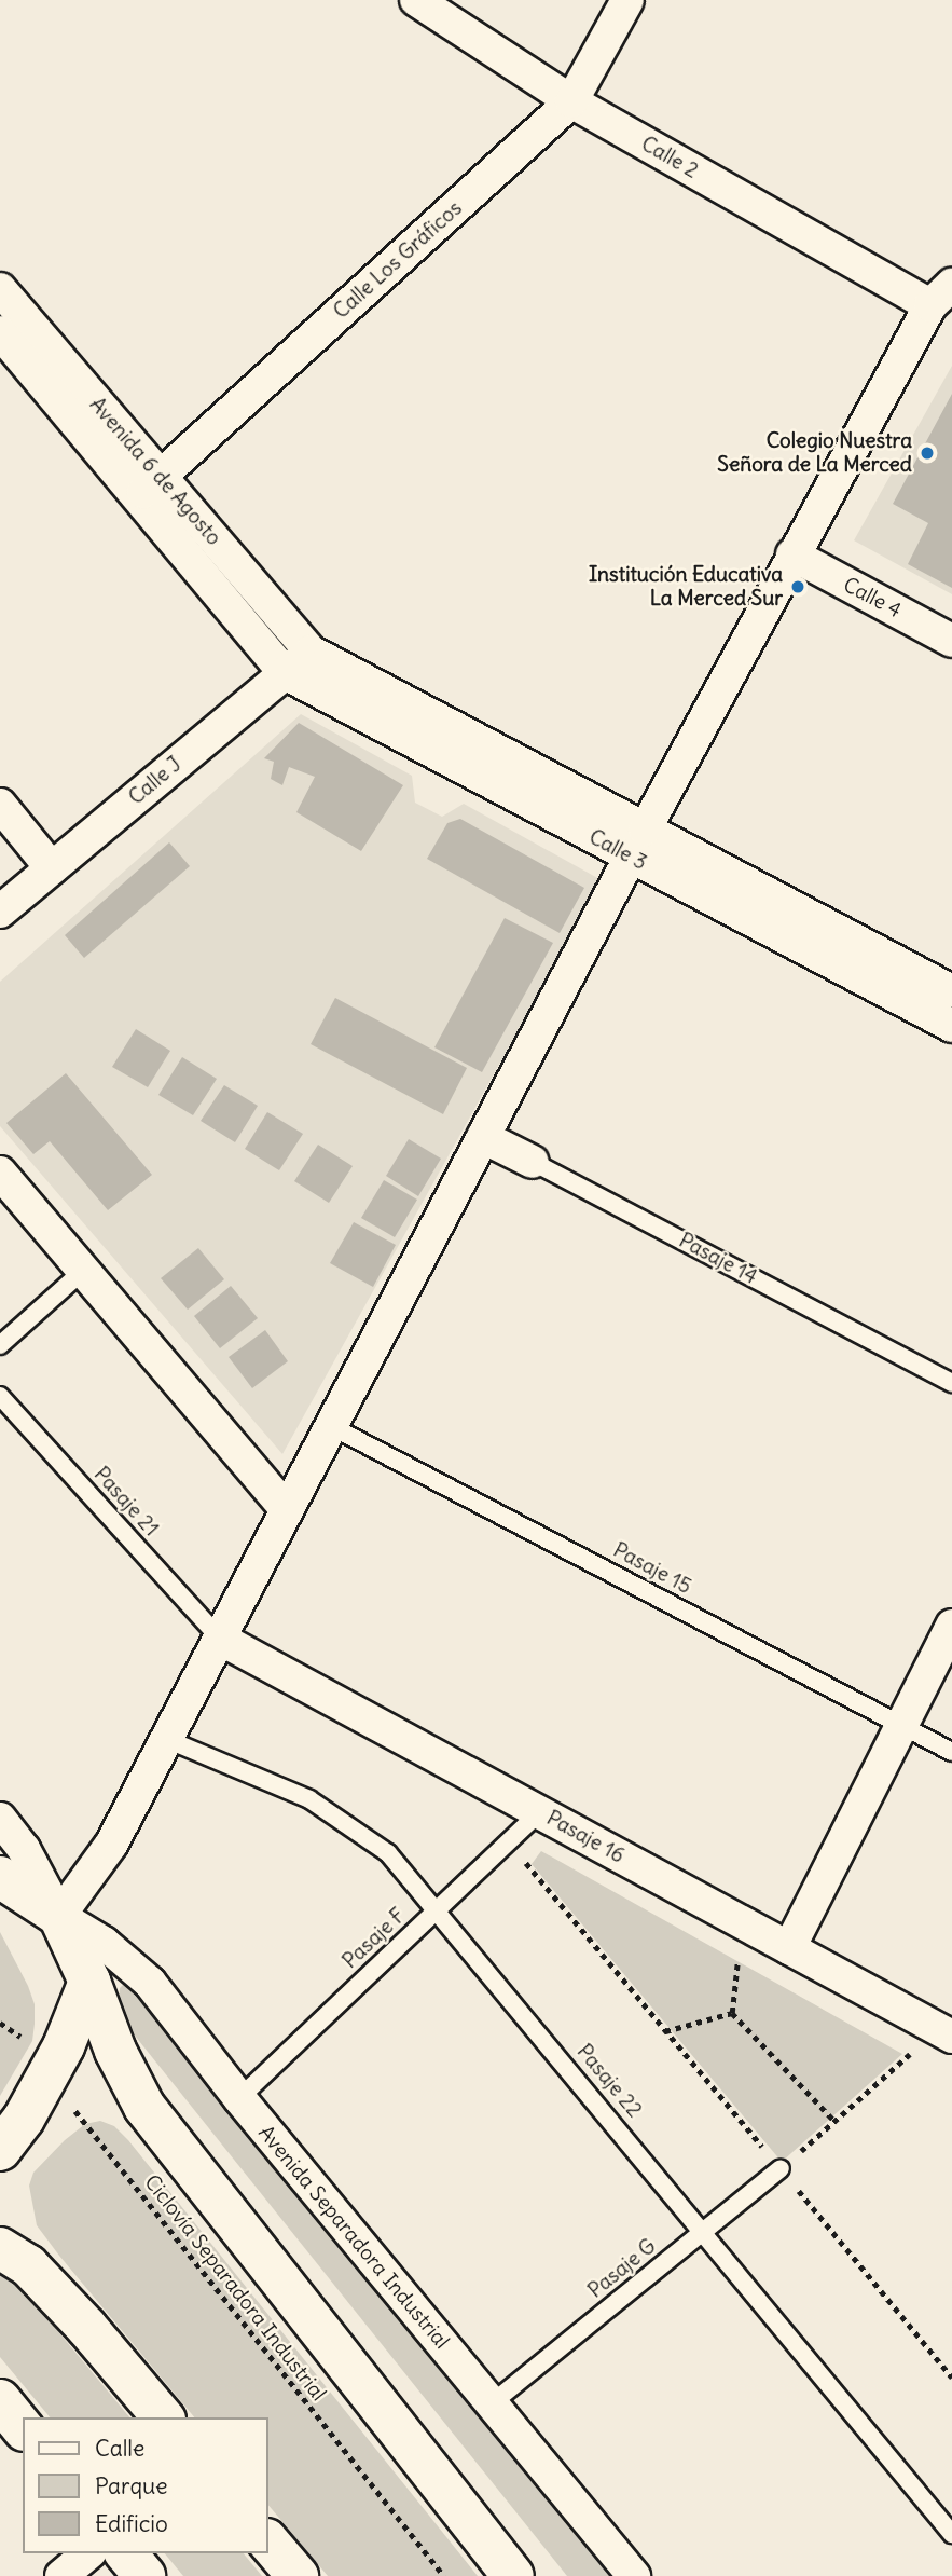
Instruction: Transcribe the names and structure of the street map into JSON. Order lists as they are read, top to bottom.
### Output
{
  "streets": {
    "main road": ["Avenida Separadora Industrial"],
    "street": [
      "Calle 2",
      "Calle Los Gráficos",
      "Avenida 6 de Agosto",
      "Calle 4",
      "Calle J",
      "Calle 3",
      "Pasaje 14",
      "Pasaje 16"
    ],
    "lane": [
      "Pasaje 21",
      "Pasaje 15",
      "Pasaje F",
      "Pasaje 22",
      "Pasaje G"
    ],
    "path": ["Ciclovía Separadora Industrial"]
  },
  "crossings": [
    ["Calle 2", "Calle Los Gráficos"],
    ["Calle Los Gráficos", "Avenida 6 de Agosto"],
    ["Avenida 6 de Agosto", "Calle J"],
    ["Avenida 6 de Agosto", "Calle 3"],
    ["Calle J", "Calle 3"],
    ["Pasaje 21", "Pasaje 16"],
    ["Pasaje 16", "Pasaje F"],
    ["Pasaje F", "Pasaje 22"],
    ["Pasaje F", "Avenida Separadora Industrial"],
    ["Pasaje 22", "Pasaje G"],
    ["Avenida Separadora Industrial", "Pasaje G"]
  ],
  "places": ["Colegio Nuestra Señora de La Merced", "Institución Educativa La Merced Sur"],
  "legend": ["Calle", "Parque", "Edificio"]
}
